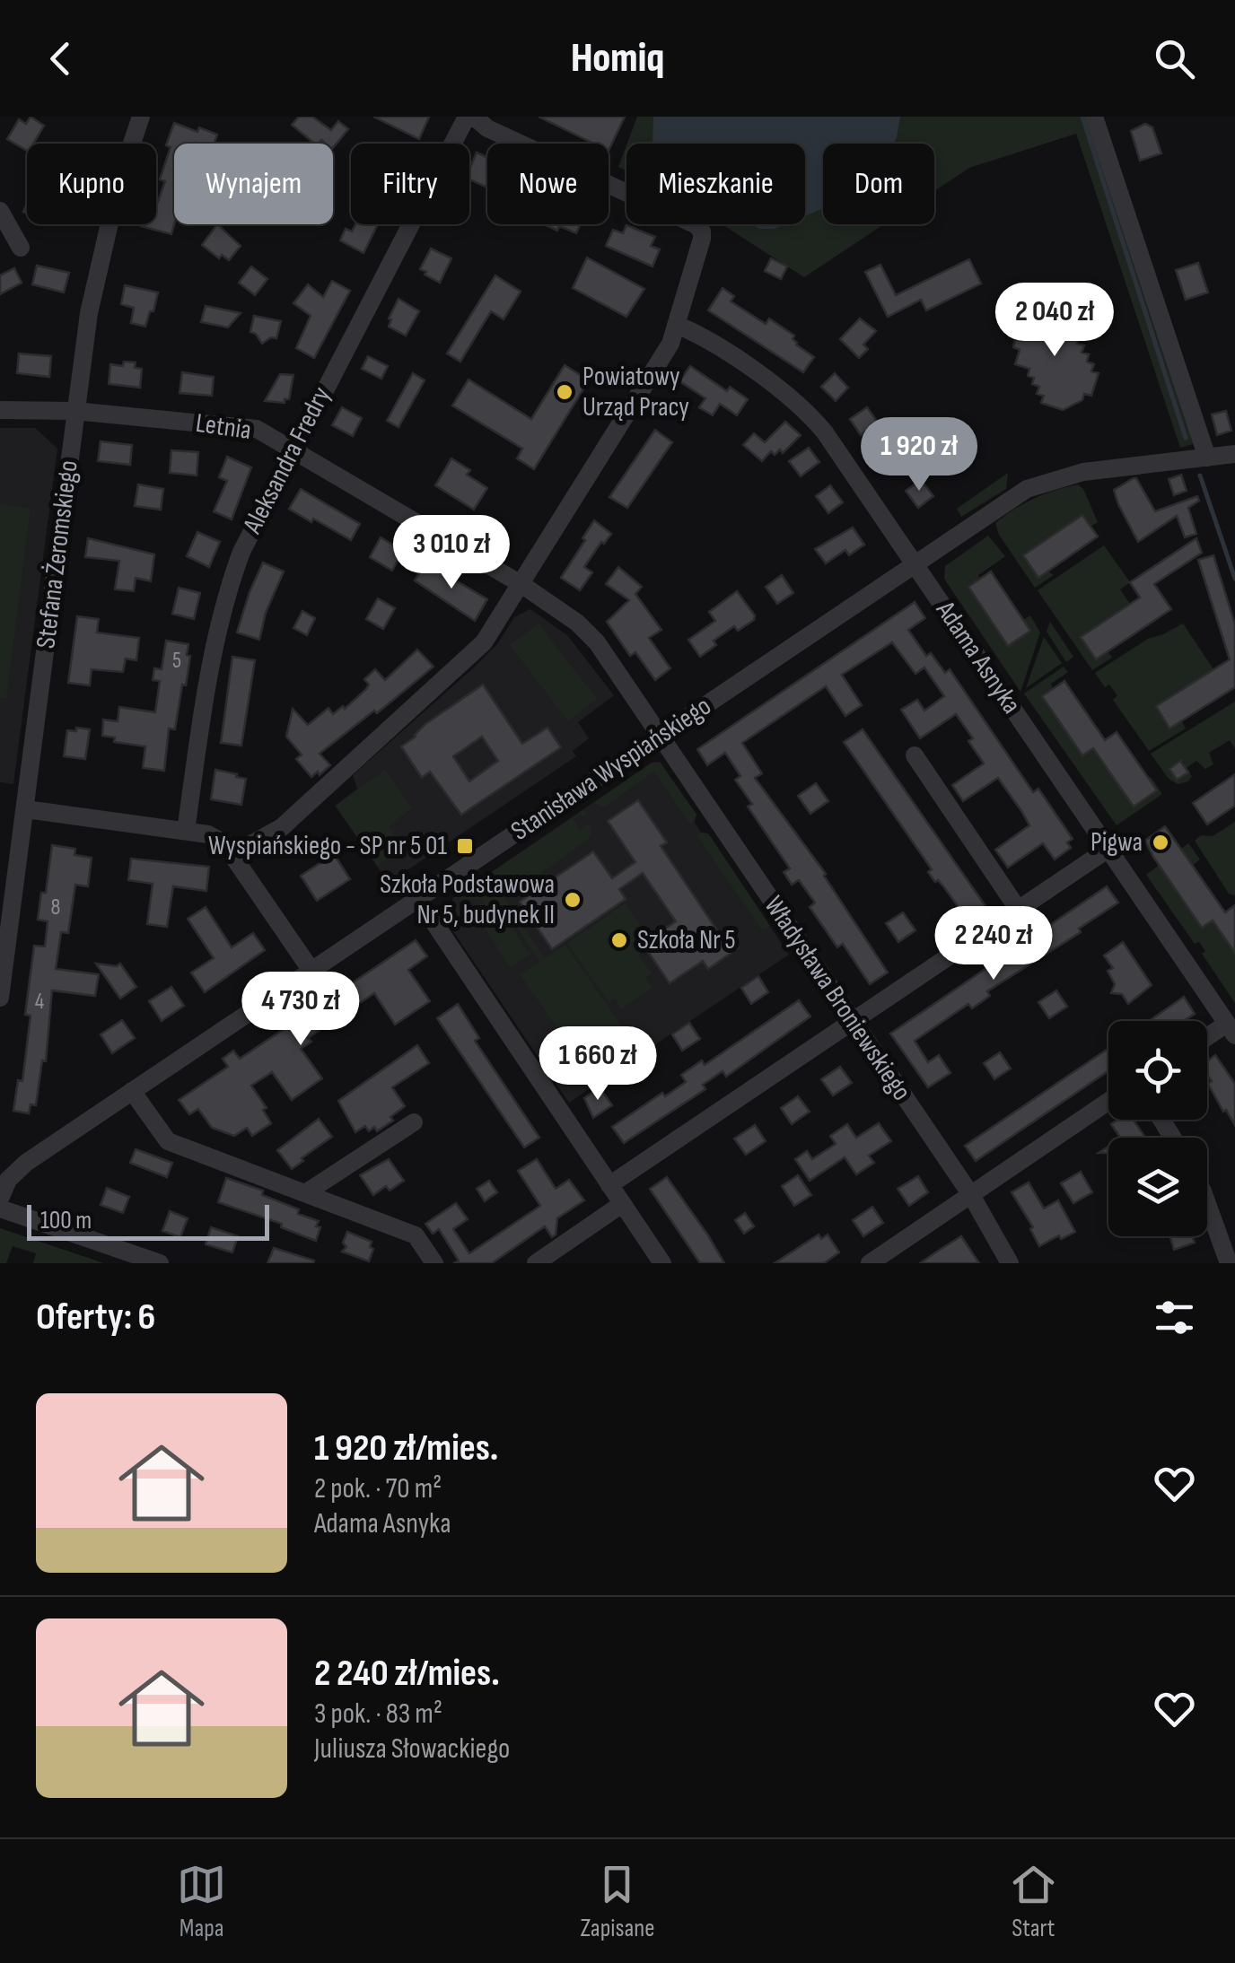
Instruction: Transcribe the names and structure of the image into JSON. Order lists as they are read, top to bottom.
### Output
{
  "streets": {
    "street": [
      "Letnia",
      "Aleksandra Fredry",
      "Stefana Żeromskiego",
      "Adama Asnyka",
      "Stanisława Wyspiańskiego",
      "Władysława Broniewskiego"
    ]
  },
  "crossings": [
    ["Letnia", "Aleksandra Fredry"],
    ["Letnia", "Stefana Żeromskiego"],
    ["Letnia", "Stanisława Wyspiańskiego"],
    ["Letnia", "Władysława Broniewskiego"],
    ["Adama Asnyka", "Stanisława Wyspiańskiego"],
    ["Stanisława Wyspiańskiego", "Władysława Broniewskiego"]
  ],
  "places": {
    "other": [
      "Powiatowy Urząd Pracy",
      "Pigwa",
      "Szkoła Podstawowa Nr 5, budynek II",
      "Szkoła Nr 5"
    ],
    "transit": ["Wyspiańskiego - SP nr 5 01"]
  },
  "house_numbers": ["5", "8", "4"],
  "scale_bar": "100 m",
  "page": {
    "header": "Homiq",
    "chip": [
      "Kupno",
      "Wynajem",
      "Filtry",
      "Nowe",
      "Mieszkanie",
      "Dom"
    ],
    "price": [
      "2 040 zł",
      "1 920 zł",
      "3 010 zł",
      "2 240 zł",
      "4 730 zł",
      "1 660 zł"
    ],
    "scale": "100 m",
    "heading": "Oferty: 6",
    "list": [
      {
        "name": "1 920 zł/mies.",
        "note": "2 pok. · 70 m² · Adama Asnyka"
      },
      {
        "name": "2 240 zł/mies.",
        "note": "3 pok. · 83 m² · Juliusza Słowackiego"
      }
    ],
    "tabs": ["Mapa", "Zapisane", "Start"]
  }
}
